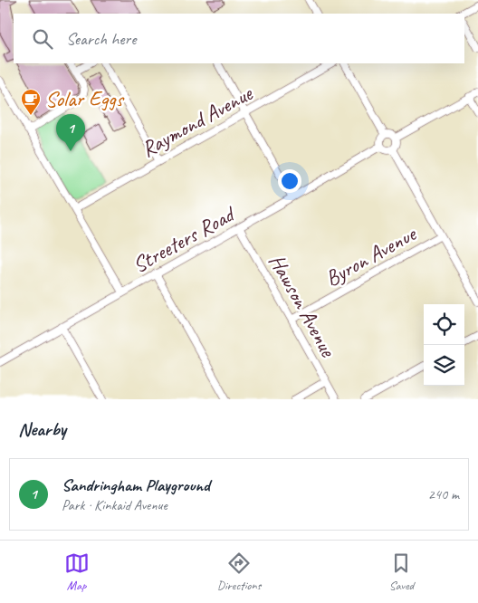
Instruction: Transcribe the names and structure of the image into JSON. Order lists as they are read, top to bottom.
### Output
{
  "streets": {
    "street": [
      "Raymond Avenue",
      "Streeters Road",
      "Byron Avenue",
      "Hawson Avenue"
    ]
  },
  "crossings": [
    ["Streeters Road", "Hawson Avenue"],
    ["Byron Avenue", "Hawson Avenue"]
  ],
  "places": {
    "cafe": ["Solar Eggs"]
  },
  "page": {
    "search": "Search here",
    "pins": "1",
    "heading": "Nearby",
    "list": [
      {
        "mark": "1",
        "name": "Sandringham Playground",
        "note": "Park · Kinkaid Avenue",
        "value": "240 m"
      }
    ],
    "nav": ["Map", "Directions", "Saved"]
  }
}
